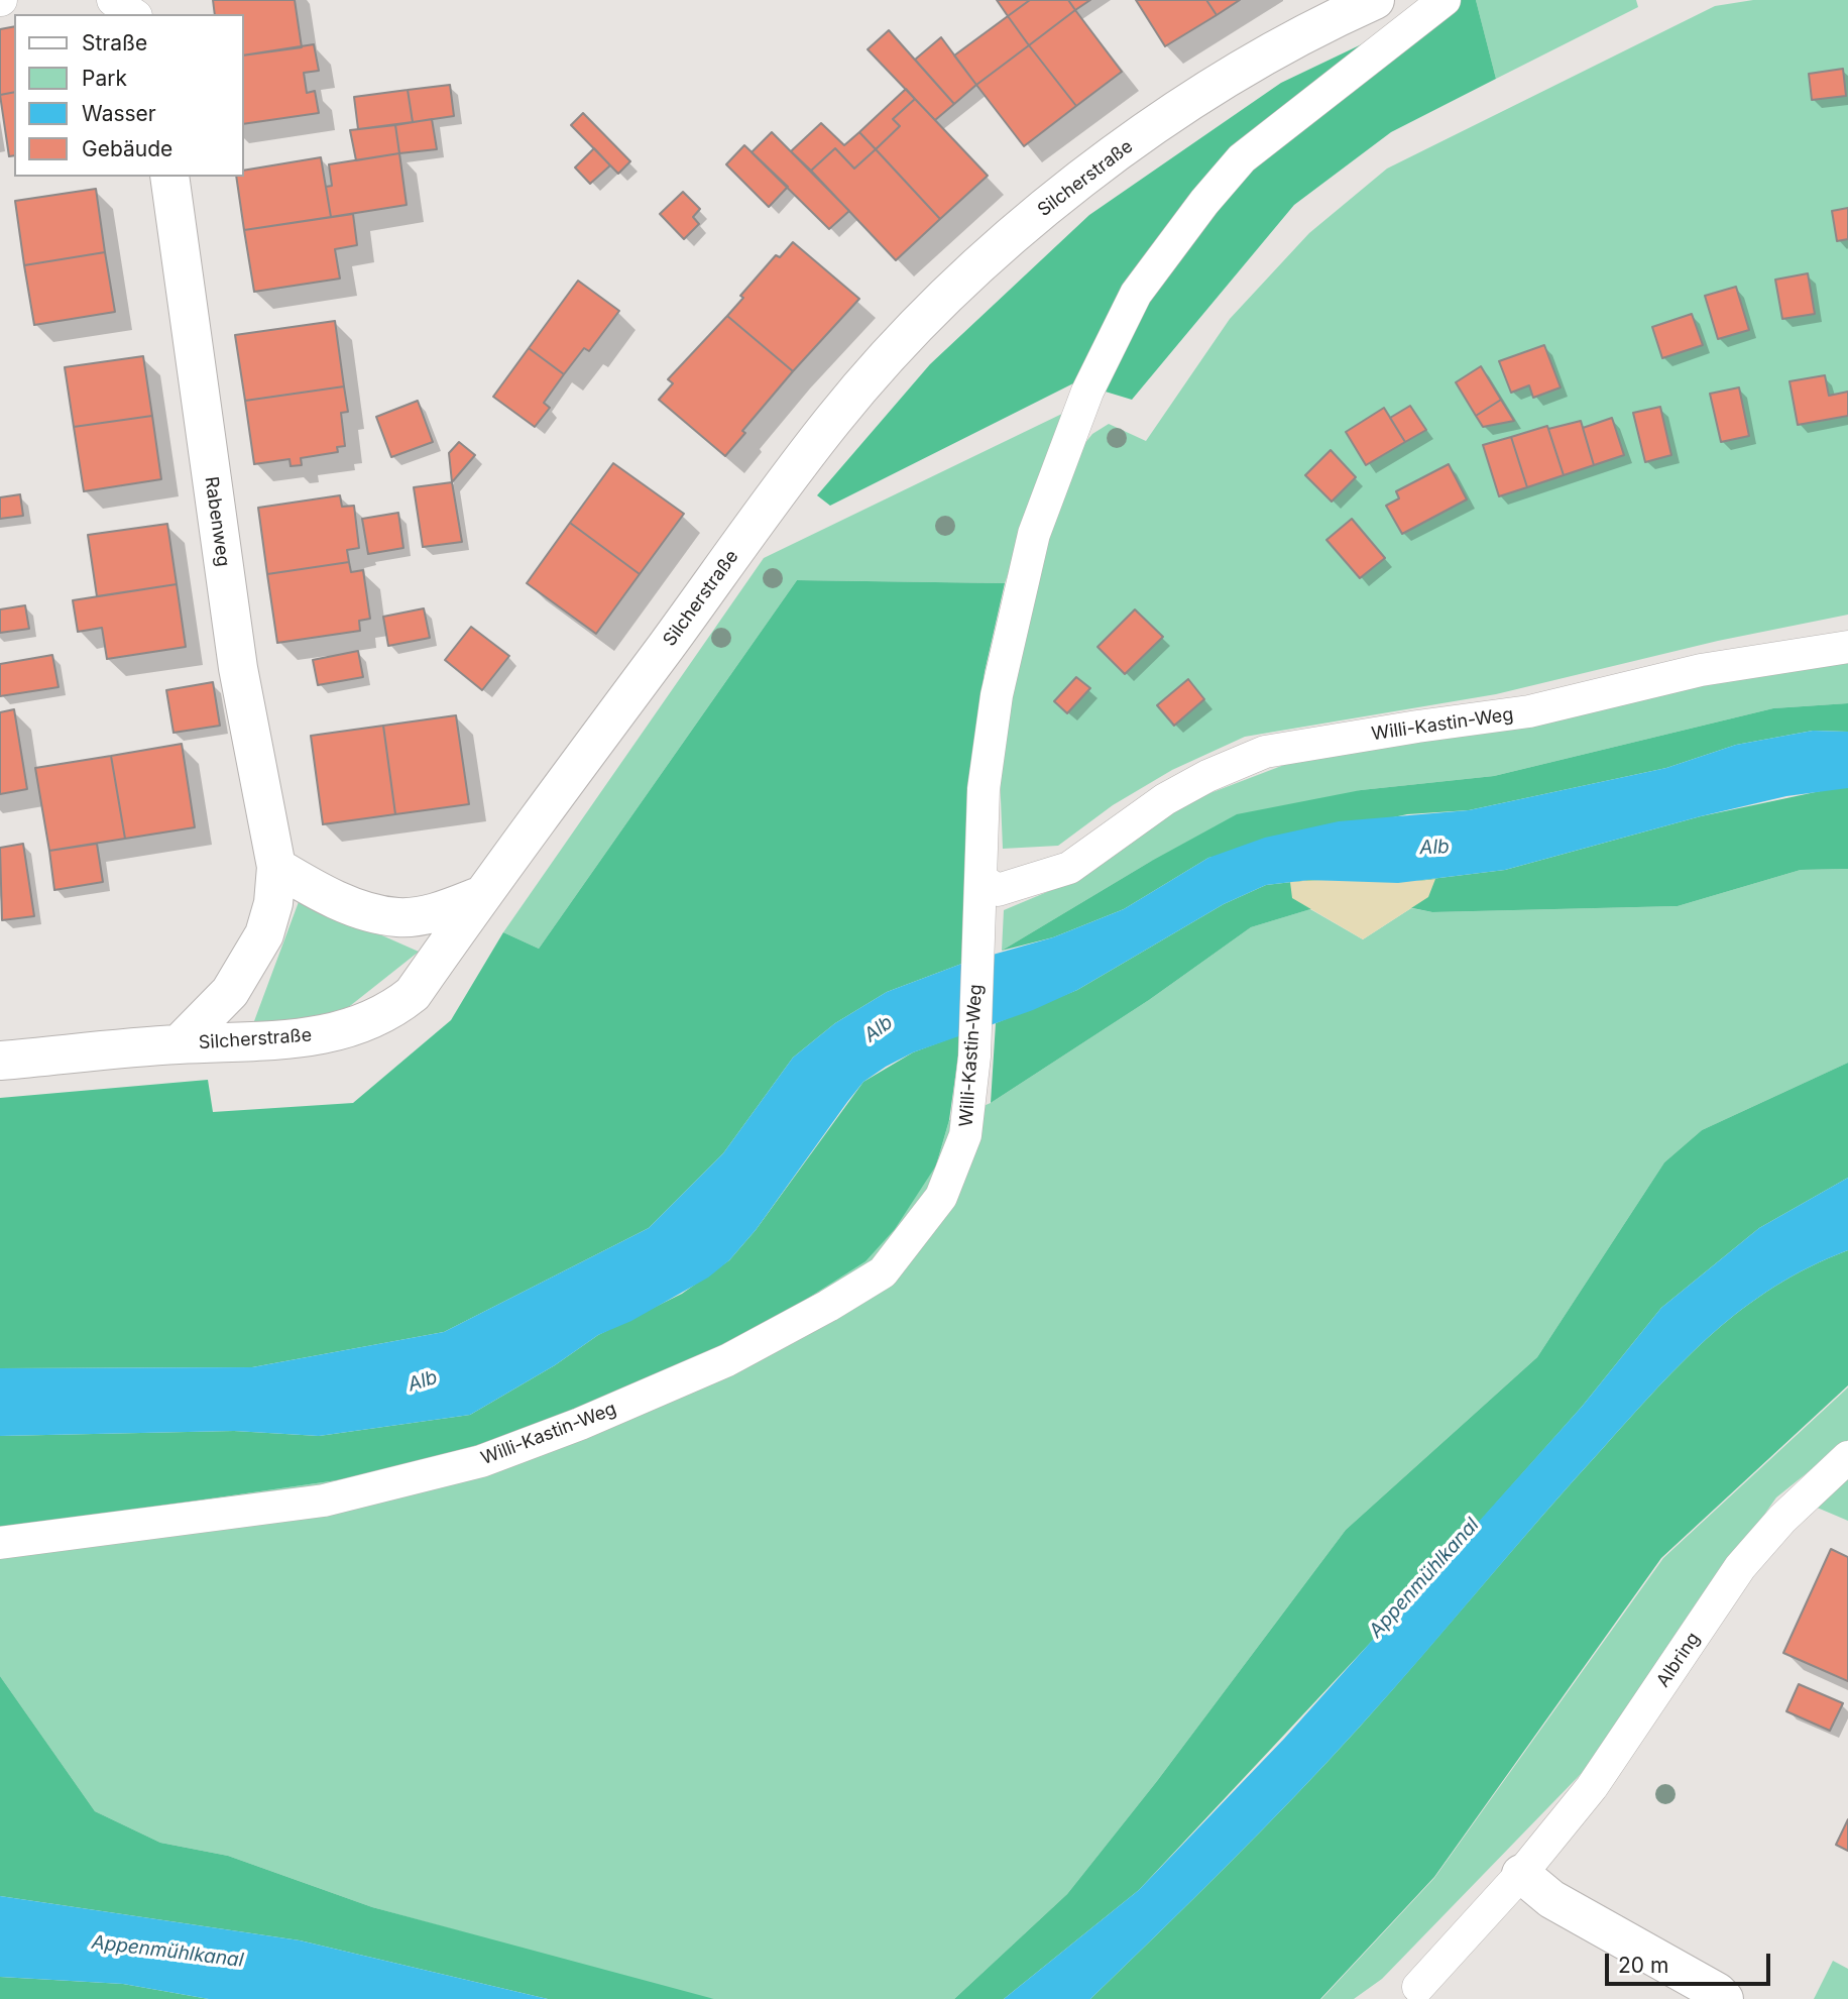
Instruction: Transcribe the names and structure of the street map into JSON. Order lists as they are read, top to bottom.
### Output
{
  "streets": {
    "street": ["Silcherstraße", "Rabenweg"],
    "lane": ["Willi-Kastin-Weg", "Albring"]
  },
  "crossings": [
    ["Silcherstraße", "Rabenweg"]
  ],
  "water": ["Alb", "Appenmühlkanal"],
  "legend": [
    "Straße",
    "Park",
    "Wasser",
    "Gebäude"
  ],
  "scale_bar": "20 m"
}
